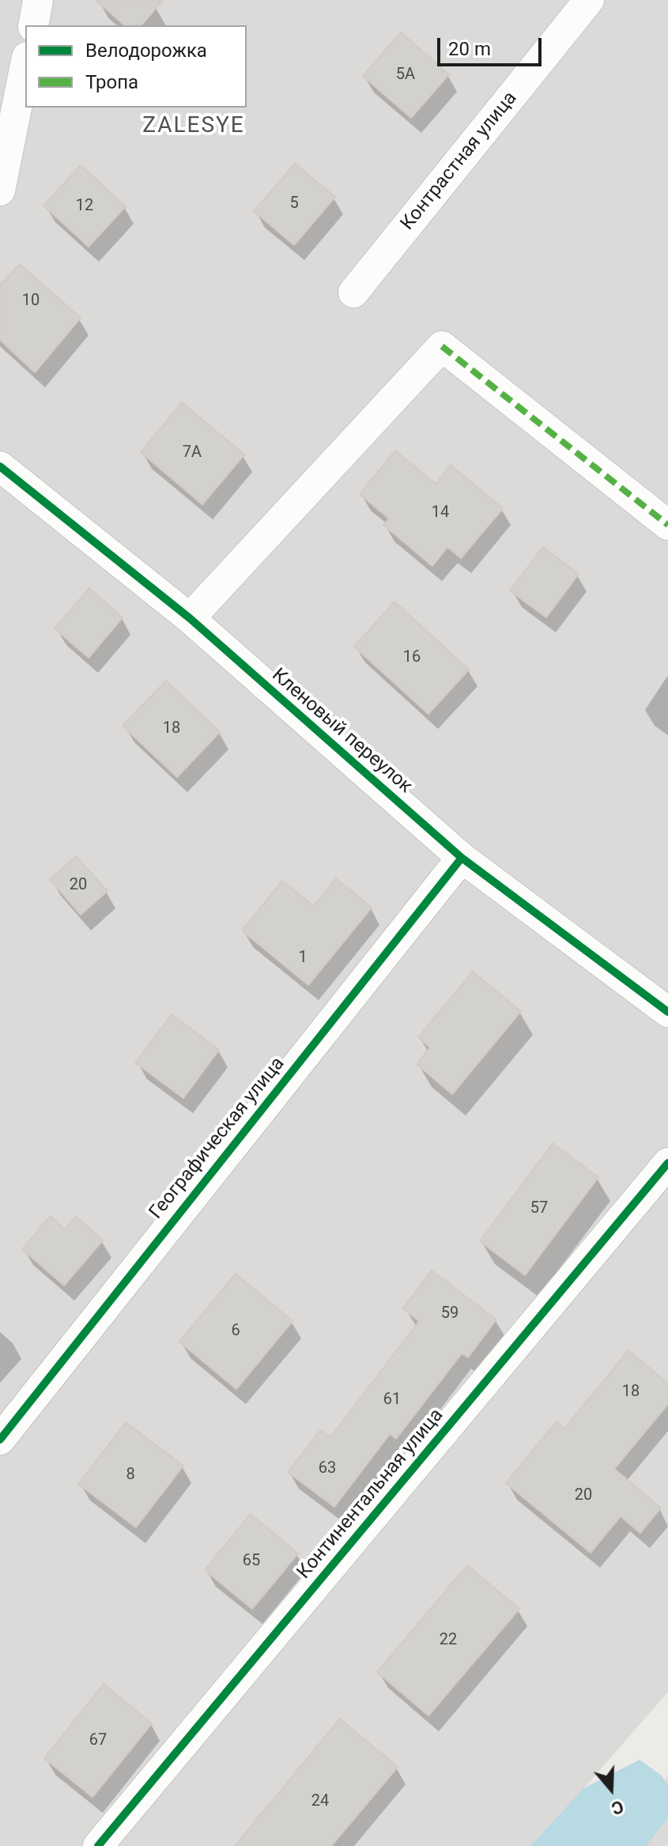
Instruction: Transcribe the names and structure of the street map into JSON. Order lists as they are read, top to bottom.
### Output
{
  "streets": {
    "street": [
      "Контрастная улица",
      "Кленовый переулок",
      "Географическая улица",
      "Континентальная улица"
    ]
  },
  "crossings": [
    ["Кленовый переулок", "Географическая улица"]
  ],
  "districts": ["ZALESYE"],
  "house_numbers": [
    "5А",
    "5",
    "12",
    "10",
    "7А",
    "14",
    "16",
    "18",
    "20",
    "1",
    "57",
    "59",
    "6",
    "18",
    "61",
    "63",
    "8",
    "20",
    "65",
    "22",
    "67",
    "24"
  ],
  "legend": ["Велодорожка", "Тропа"],
  "scale_bar": "20 m",
  "north": "bottom"
}
